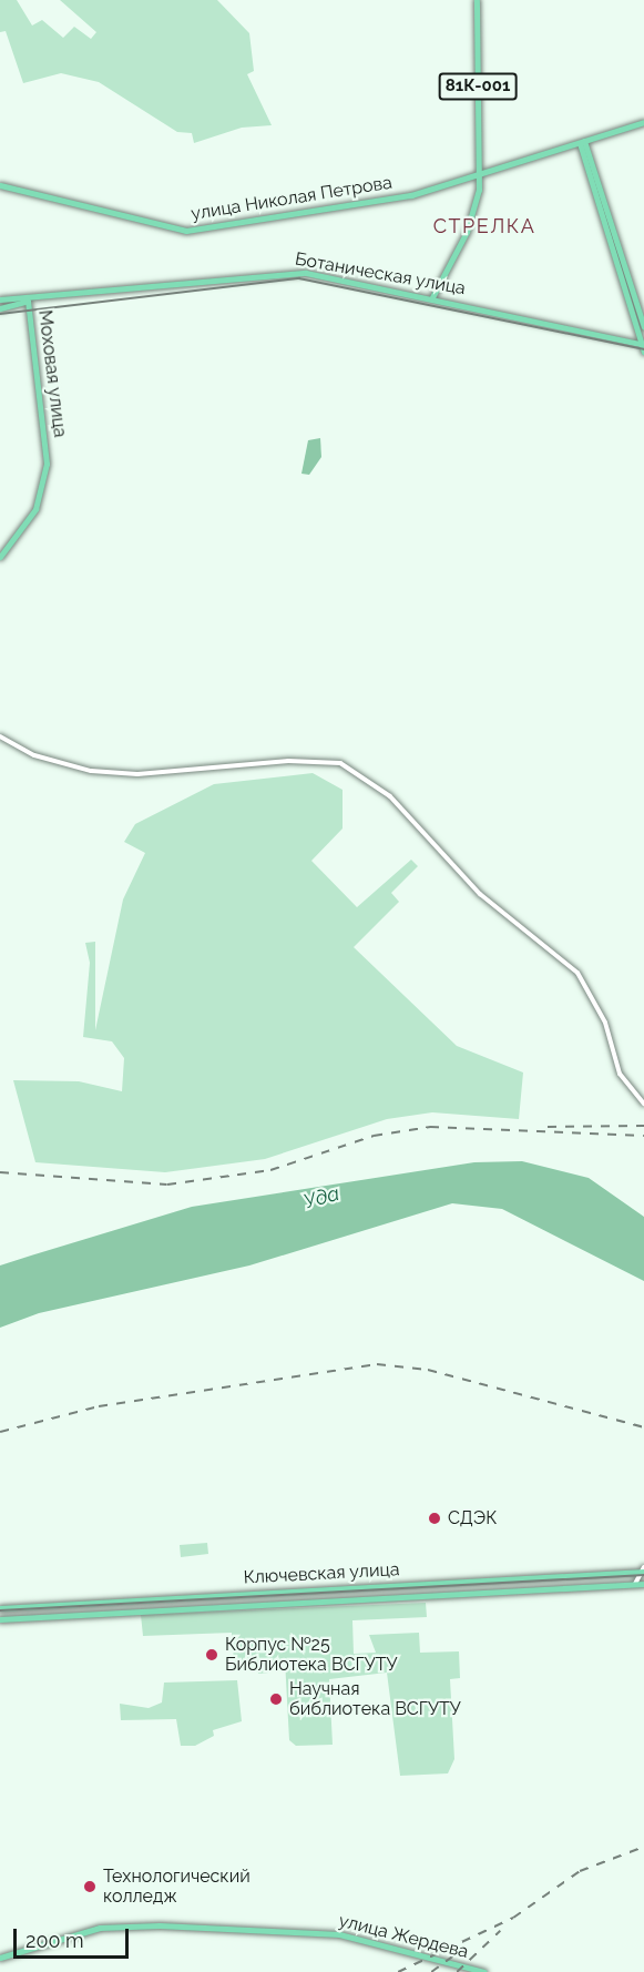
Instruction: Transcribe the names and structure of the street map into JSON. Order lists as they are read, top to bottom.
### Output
{
  "streets": {
    "main road": [
      "81К-001",
      "улица Николая Петрова",
      "Ботаническая улица",
      "Моховая улица",
      "Ключевская улица",
      "улица Жердева"
    ]
  },
  "crossings": [
    ["81К-001", "улица Николая Петрова"],
    ["Ботаническая улица", "Моховая улица"]
  ],
  "districts": ["СТРЕЛКА"],
  "water": ["Уда"],
  "places": [
    "СДЭК",
    "Корпус №25 Библиотека ВСГУТУ",
    "Научная библиотека ВСГУТУ",
    "Технологический колледж"
  ],
  "scale_bar": "200 m"
}
